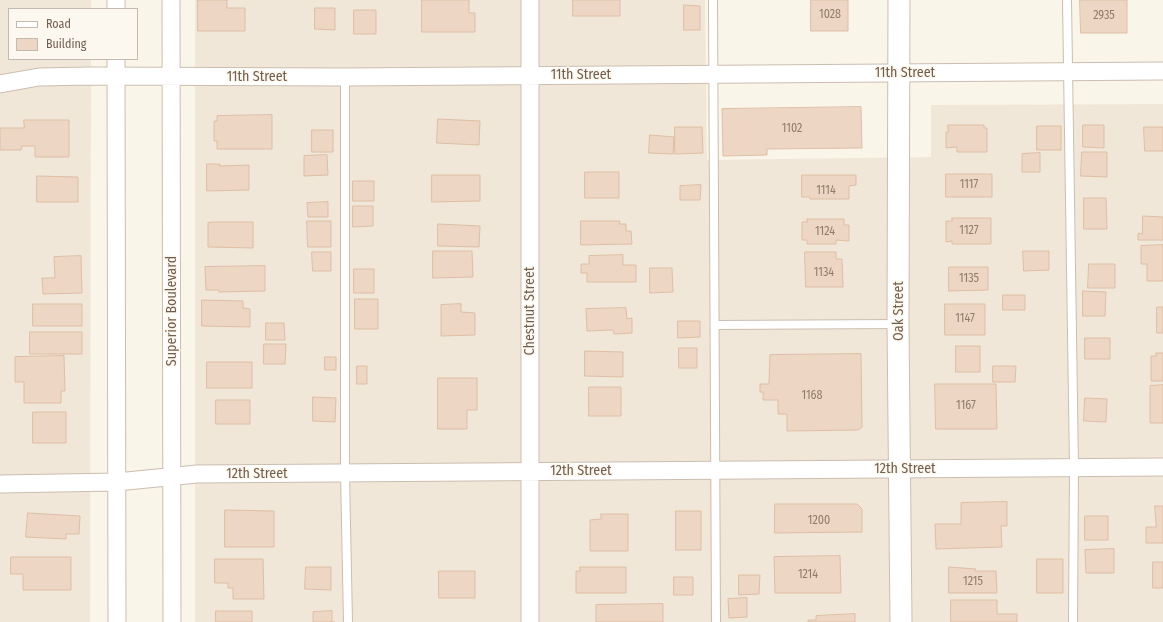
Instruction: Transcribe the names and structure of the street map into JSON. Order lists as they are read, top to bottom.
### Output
{
  "streets": {
    "street": [
      "11th Street",
      "Superior Boulevard",
      "Chestnut Street",
      "Oak Street",
      "12th Street"
    ]
  },
  "crossings": [
    ["11th Street", "Superior Boulevard"],
    ["11th Street", "Chestnut Street"],
    ["11th Street", "Oak Street"],
    ["Superior Boulevard", "12th Street"],
    ["Chestnut Street", "12th Street"],
    ["Oak Street", "12th Street"]
  ],
  "house_numbers": [
    "1028",
    "2935",
    "1102",
    "1117",
    "1114",
    "1127",
    "1124",
    "1134",
    "1135",
    "1147",
    "1168",
    "1167",
    "1200",
    "1214",
    "1215"
  ],
  "legend": ["Road", "Building"]
}
